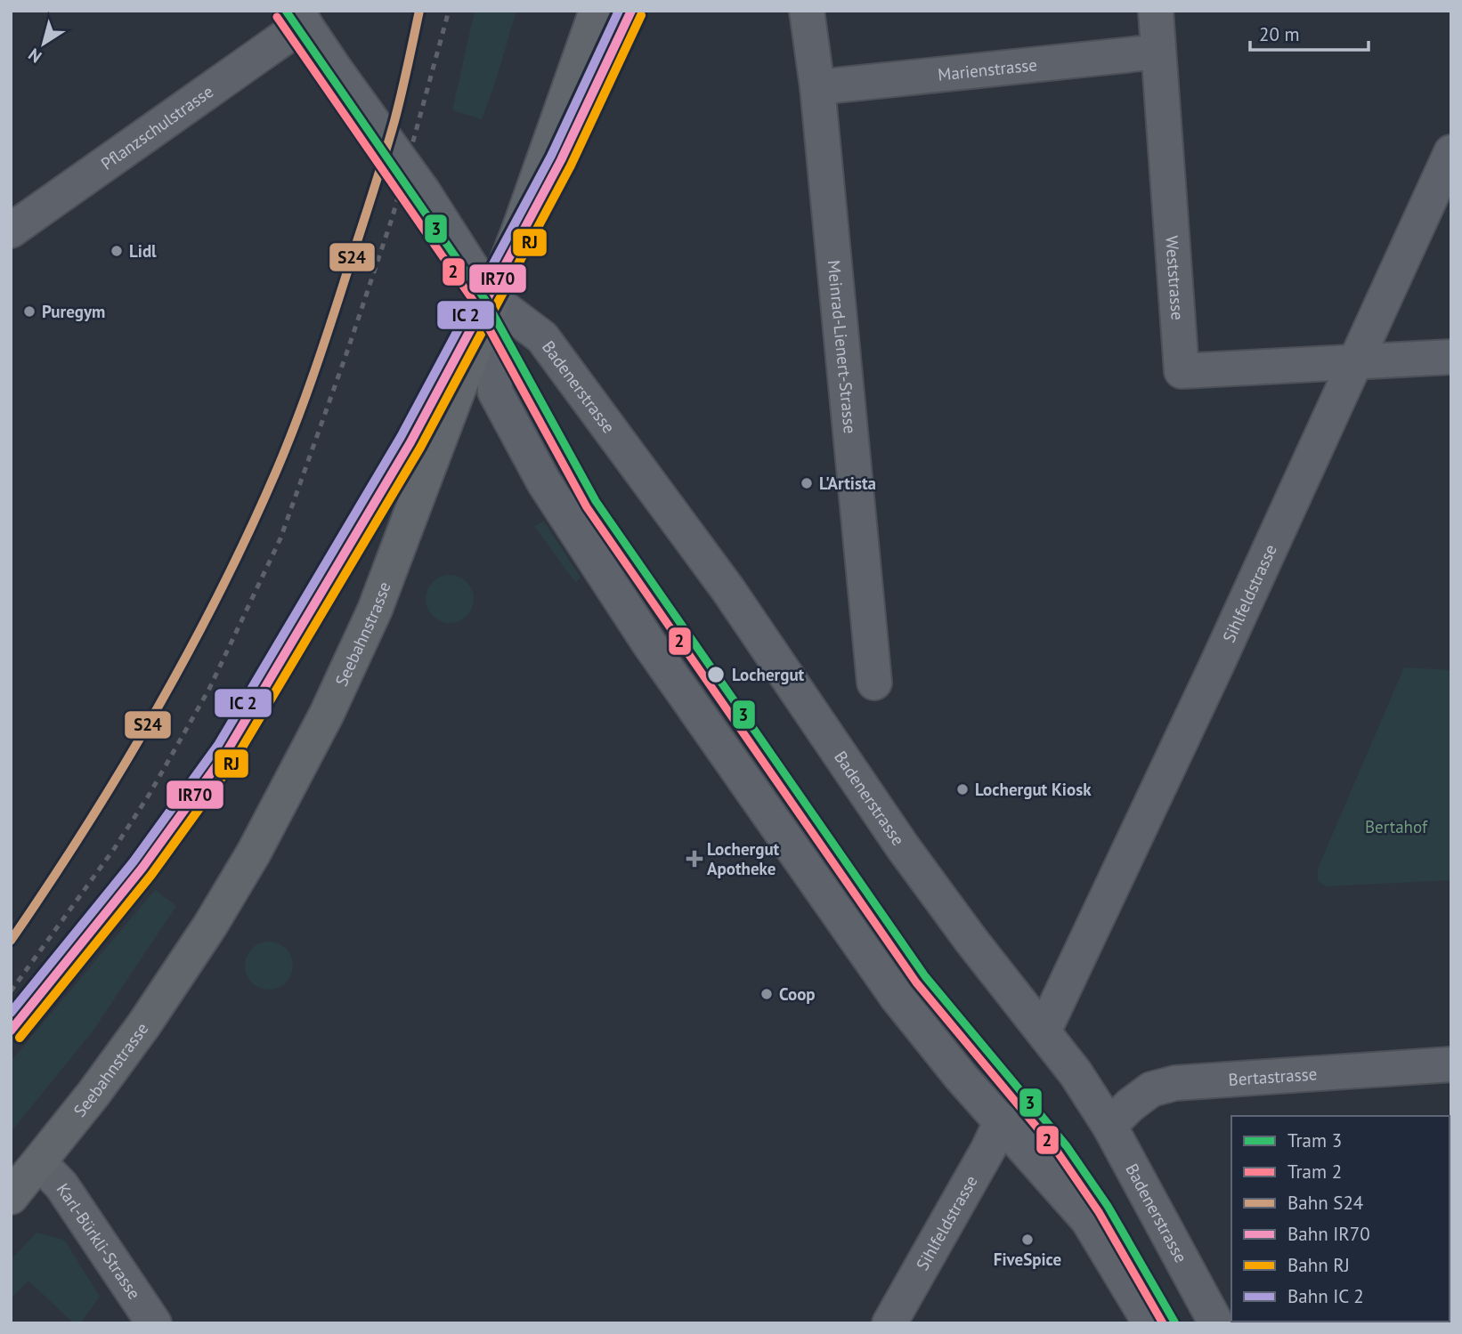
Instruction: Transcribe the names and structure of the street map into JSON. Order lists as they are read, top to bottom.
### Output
{
  "streets": {
    "main road": ["Seebahnstrasse"],
    "street": [
      "Marienstrasse",
      "Pflanzschulstrasse",
      "Weststrasse",
      "Meinrad-Lienert-Strasse",
      "Badenerstrasse",
      "Sihlfeldstrasse",
      "Bertastrasse",
      "Karl-Bürkli-Strasse"
    ]
  },
  "crossings": [
    ["Marienstrasse", "Weststrasse"],
    ["Marienstrasse", "Meinrad-Lienert-Strasse"],
    ["Pflanzschulstrasse", "Badenerstrasse"],
    ["Weststrasse", "Sihlfeldstrasse"],
    ["Badenerstrasse", "Sihlfeldstrasse"],
    ["Badenerstrasse", "Seebahnstrasse"],
    ["Badenerstrasse", "Bertastrasse"],
    ["Seebahnstrasse", "Karl-Bürkli-Strasse"]
  ],
  "parks": ["Bertahof"],
  "places": {
    "other": [
      "Lidl",
      "Puregym",
      "L'Artista",
      "Lochergut",
      "Lochergut Kiosk",
      "Coop",
      "FiveSpice"
    ],
    "health": ["Lochergut Apotheke"]
  },
  "lines": [
    "tram line 3",
    "rail line S24",
    "rail line IR70",
    "rail line RJ",
    "tram line 2"
  ],
  "legend": [
    "Tram 3",
    "Tram 2",
    "Bahn S24",
    "Bahn IR70",
    "Bahn RJ",
    "Bahn IC 2"
  ],
  "scale_bar": "20 m",
  "north": "bottom left"
}
